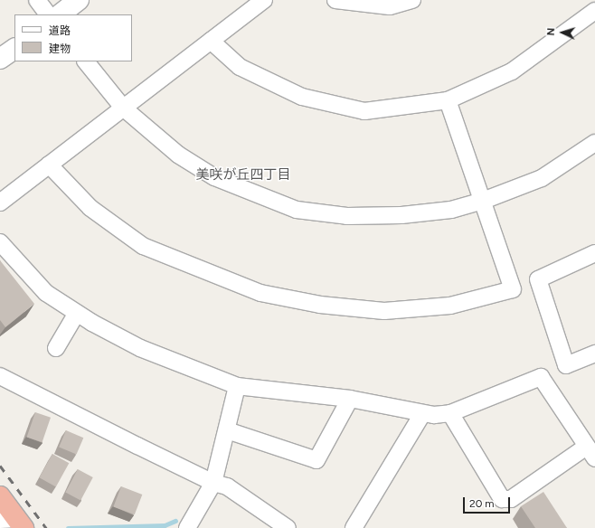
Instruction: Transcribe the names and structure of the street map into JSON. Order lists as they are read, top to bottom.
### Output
{
  "districts": ["美咲が丘四丁目"],
  "legend": ["道路", "建物"],
  "scale_bar": "20 m",
  "north": "left"
}
